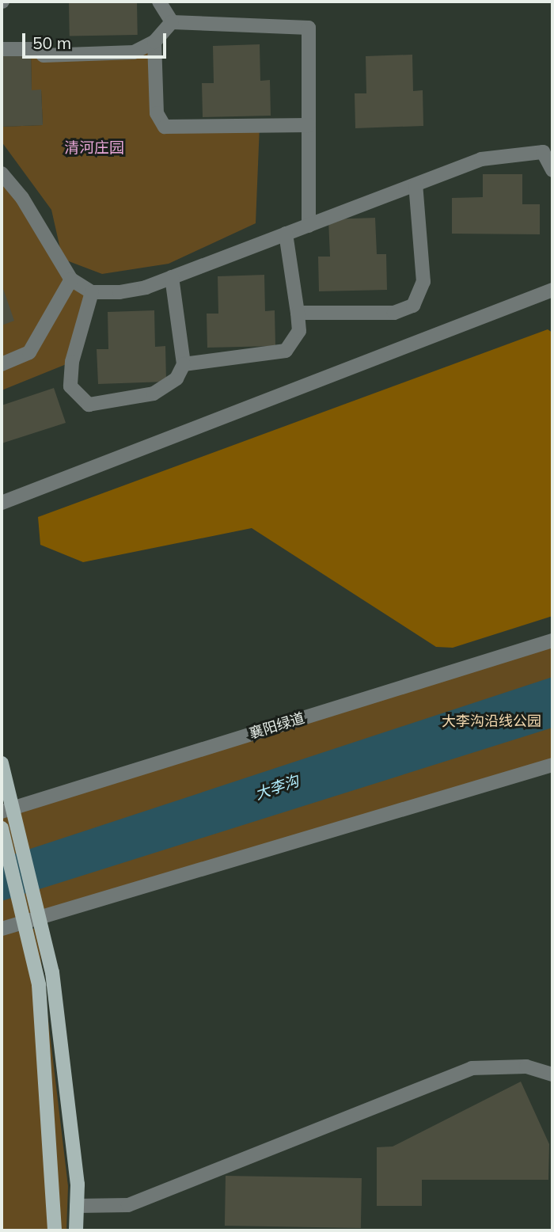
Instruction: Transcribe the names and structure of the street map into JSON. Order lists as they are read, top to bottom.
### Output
{
  "streets": {
    "street": ["襄阳绿道"]
  },
  "districts": ["清河庄园"],
  "water": ["大李沟"],
  "parks": ["大李沟沿线公园"],
  "scale_bar": "50 m"
}
